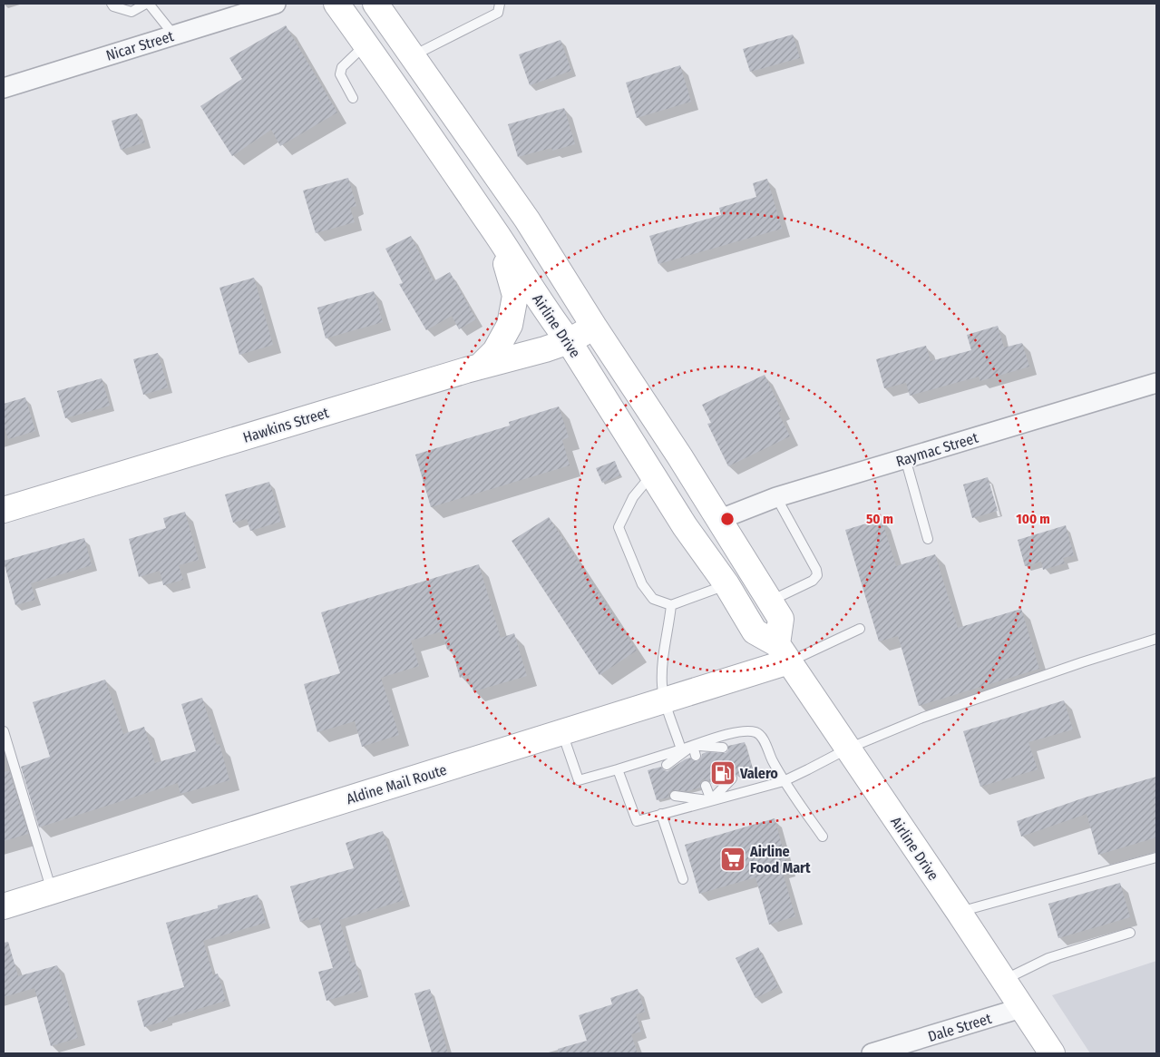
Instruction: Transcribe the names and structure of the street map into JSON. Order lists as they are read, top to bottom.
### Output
{
  "streets": {
    "main road": ["Airline Drive", "Hawkins Street", "Aldine Mail Route"],
    "street": ["Nicar Street", "Raymac Street", "Dale Street"]
  },
  "crossings": [
    ["Airline Drive", "Hawkins Street"],
    ["Airline Drive", "Raymac Street"],
    ["Airline Drive", "Aldine Mail Route"],
    ["Airline Drive", "Dale Street"]
  ],
  "places": {
    "fuel station": ["Valero"],
    "supermarket": ["Airline Food Mart"]
  },
  "rings": ["50 m", "100 m"]
}
